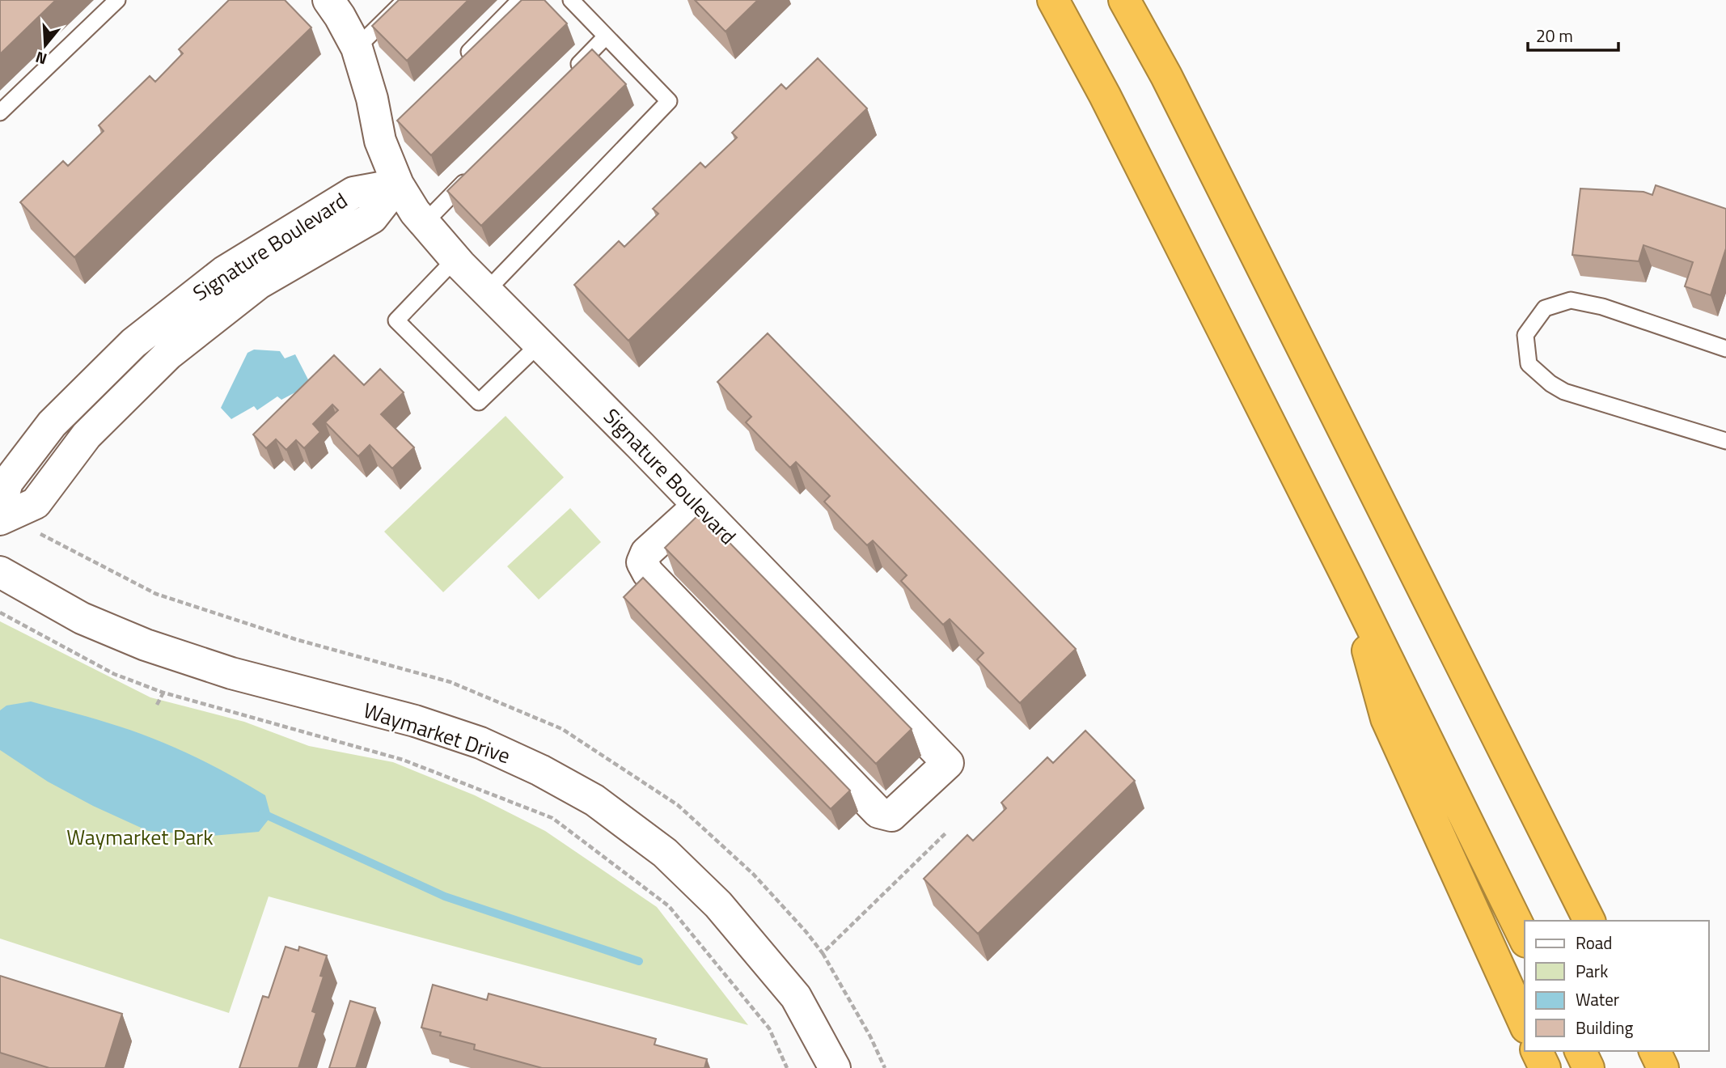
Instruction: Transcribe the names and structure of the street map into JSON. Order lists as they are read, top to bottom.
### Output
{
  "streets": {
    "street": ["Signature Boulevard", "Waymarket Drive"]
  },
  "parks": ["Waymarket Park"],
  "legend": [
    "Road",
    "Park",
    "Water",
    "Building"
  ],
  "scale_bar": "20 m",
  "north": "bottom"
}
